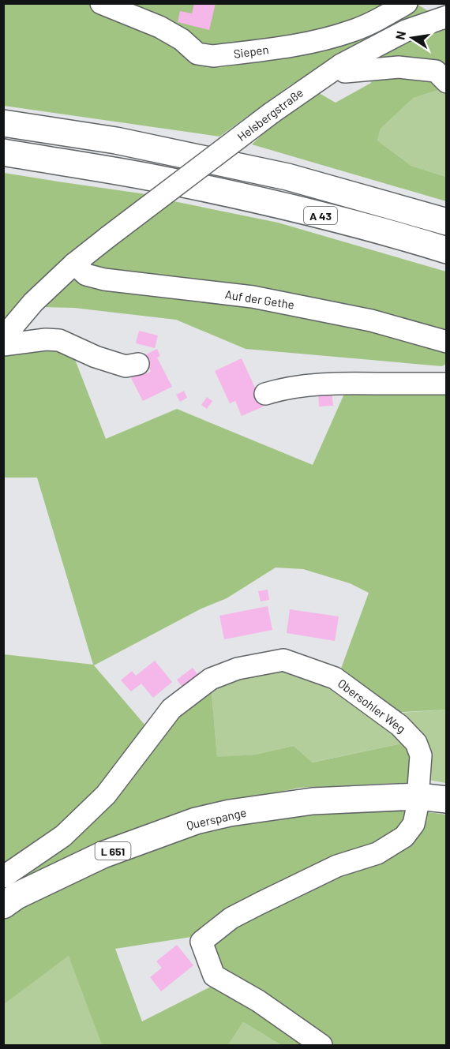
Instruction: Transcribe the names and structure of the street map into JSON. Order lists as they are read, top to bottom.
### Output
{
  "streets": {
    "main road": ["A 43", "Querspange", "L 651"],
    "street": [
      "Siepen",
      "Helsbergstraße",
      "Auf der Gethe",
      "Obersohler Weg"
    ]
  },
  "crossings": [
    ["Helsbergstraße", "Auf der Gethe"],
    ["Obersohler Weg", "Querspange"]
  ],
  "north": "left"
}
